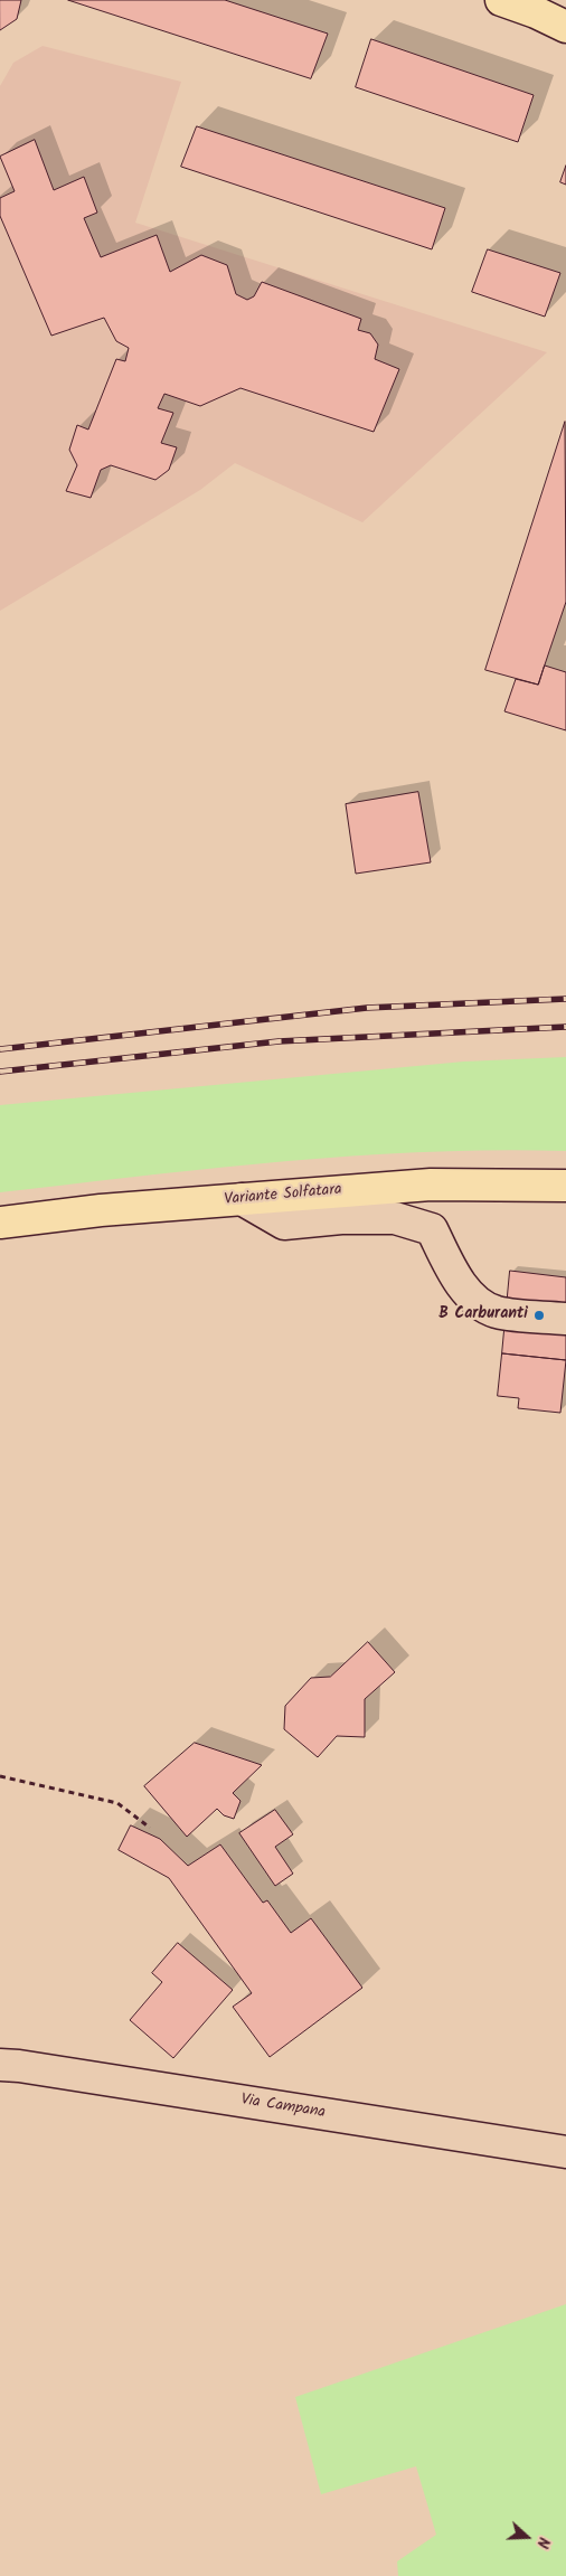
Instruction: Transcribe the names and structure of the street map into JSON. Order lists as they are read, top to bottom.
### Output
{
  "streets": {
    "main road": ["Variante Solfatara"],
    "street": ["Via Campana"]
  },
  "places": ["B Carburanti"],
  "north": "right"
}
